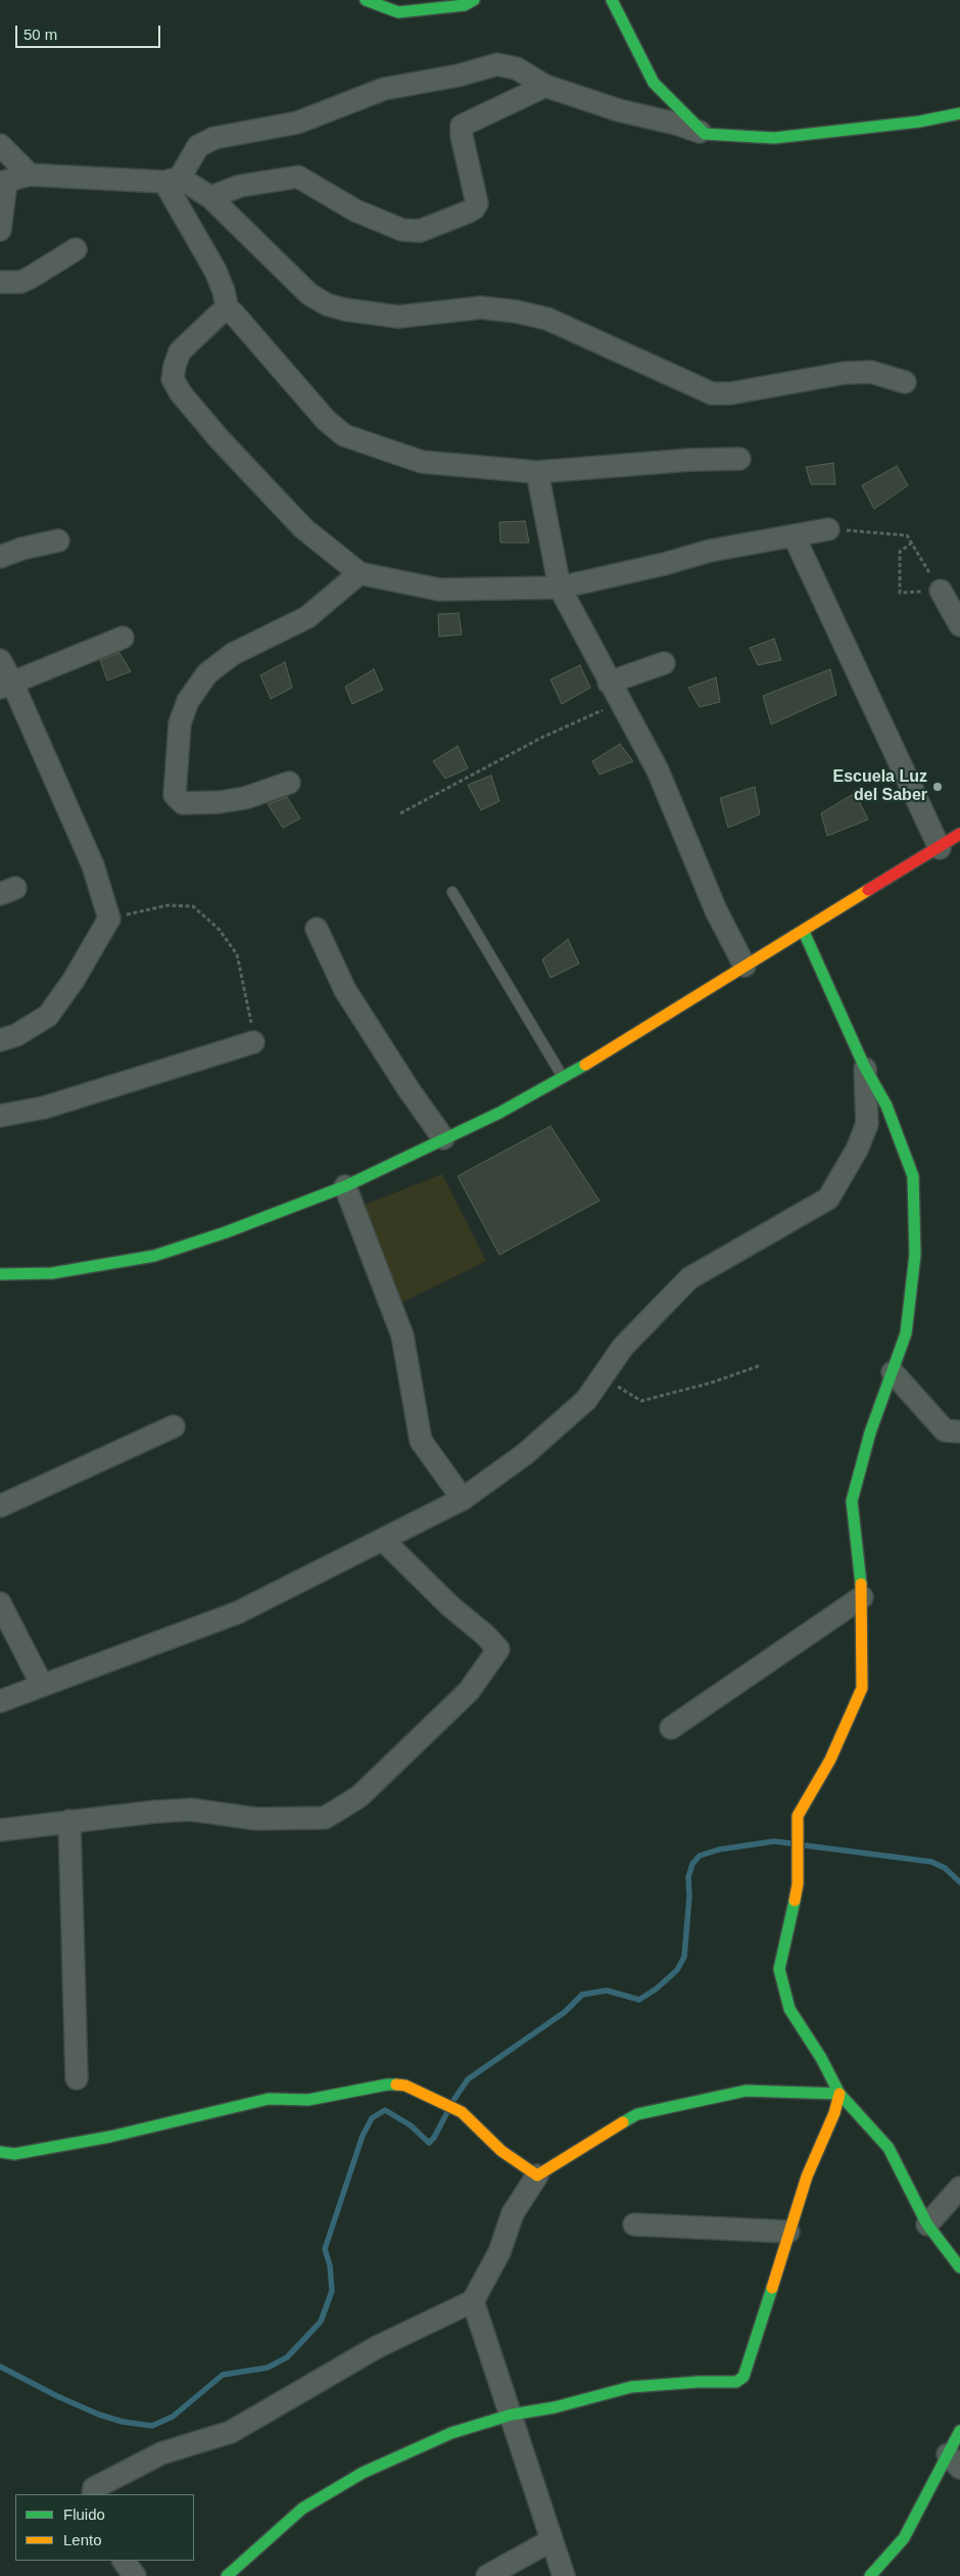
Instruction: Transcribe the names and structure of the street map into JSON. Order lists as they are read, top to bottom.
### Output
{
  "places": ["Escuela Luz del Saber"],
  "legend": ["Fluido", "Lento"],
  "scale_bar": "50 m"
}
